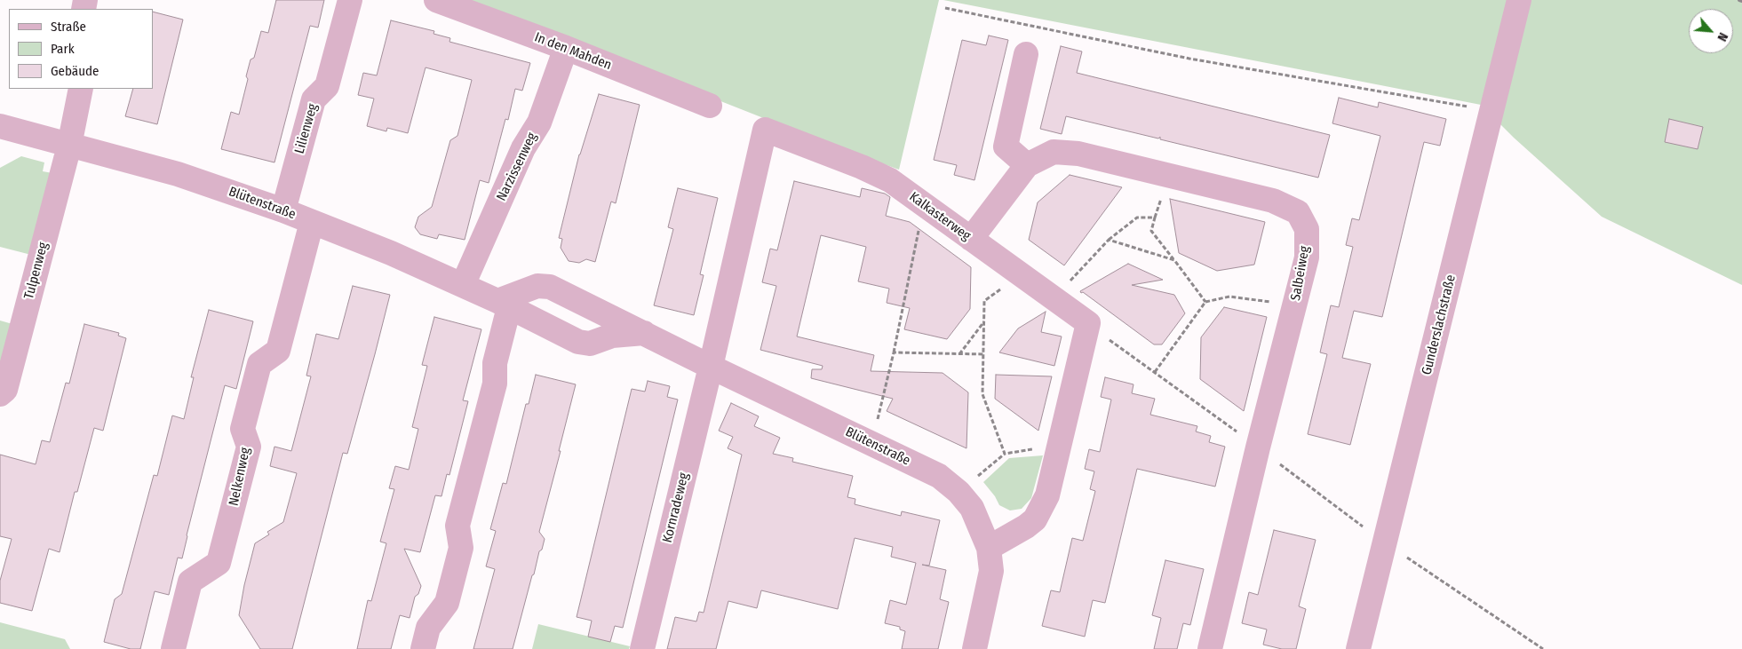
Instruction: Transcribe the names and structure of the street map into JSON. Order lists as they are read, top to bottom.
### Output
{
  "streets": {
    "street": [
      "In den Mahden",
      "Lilienweg",
      "Narzissenweg",
      "Blütenstraße",
      "Kalkasterweg",
      "Tulpenweg",
      "Salbeiweg",
      "Gunderslachstraße",
      "Nelkenweg",
      "Kornradeweg"
    ]
  },
  "crossings": [
    ["In den Mahden", "Narzissenweg"],
    ["Lilienweg", "Blütenstraße"],
    ["Narzissenweg", "Blütenstraße"],
    ["Blütenstraße", "Kalkasterweg"],
    ["Blütenstraße", "Tulpenweg"],
    ["Blütenstraße", "Nelkenweg"],
    ["Blütenstraße", "Kornradeweg"],
    ["Kalkasterweg", "Salbeiweg"],
    ["Kalkasterweg", "Kornradeweg"]
  ],
  "legend": ["Straße", "Park", "Gebäude"],
  "north": "bottom right"
}
